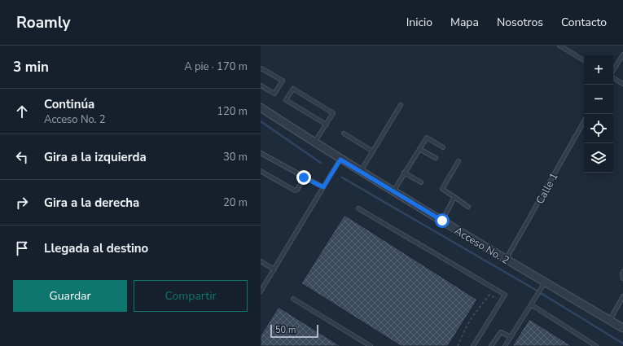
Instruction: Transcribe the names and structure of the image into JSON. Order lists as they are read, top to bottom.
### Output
{
  "streets": {
    "street": ["Acceso No. 2"],
    "lane": ["Calle 1"]
  },
  "crossings": [
    ["Calle 1", "Acceso No. 2"]
  ],
  "scale_bar": "50 m",
  "page": {
    "header": "Roamly",
    "nav": [
      "Inicio",
      "Mapa",
      "Nosotros",
      "Contacto"
    ],
    "heading": ["3 min", "A pie · 170 m"],
    "map_buttons": ["+", "−"],
    "list": [
      ["Continúa", "Acceso No. 2", "120 m"],
      ["Gira a la izquierda", "30 m"],
      ["Gira a la derecha", "20 m"],
      "Llegada al destino"
    ],
    "buttons": ["Guardar", "Compartir"],
    "scale": "50 m"
  }
}
